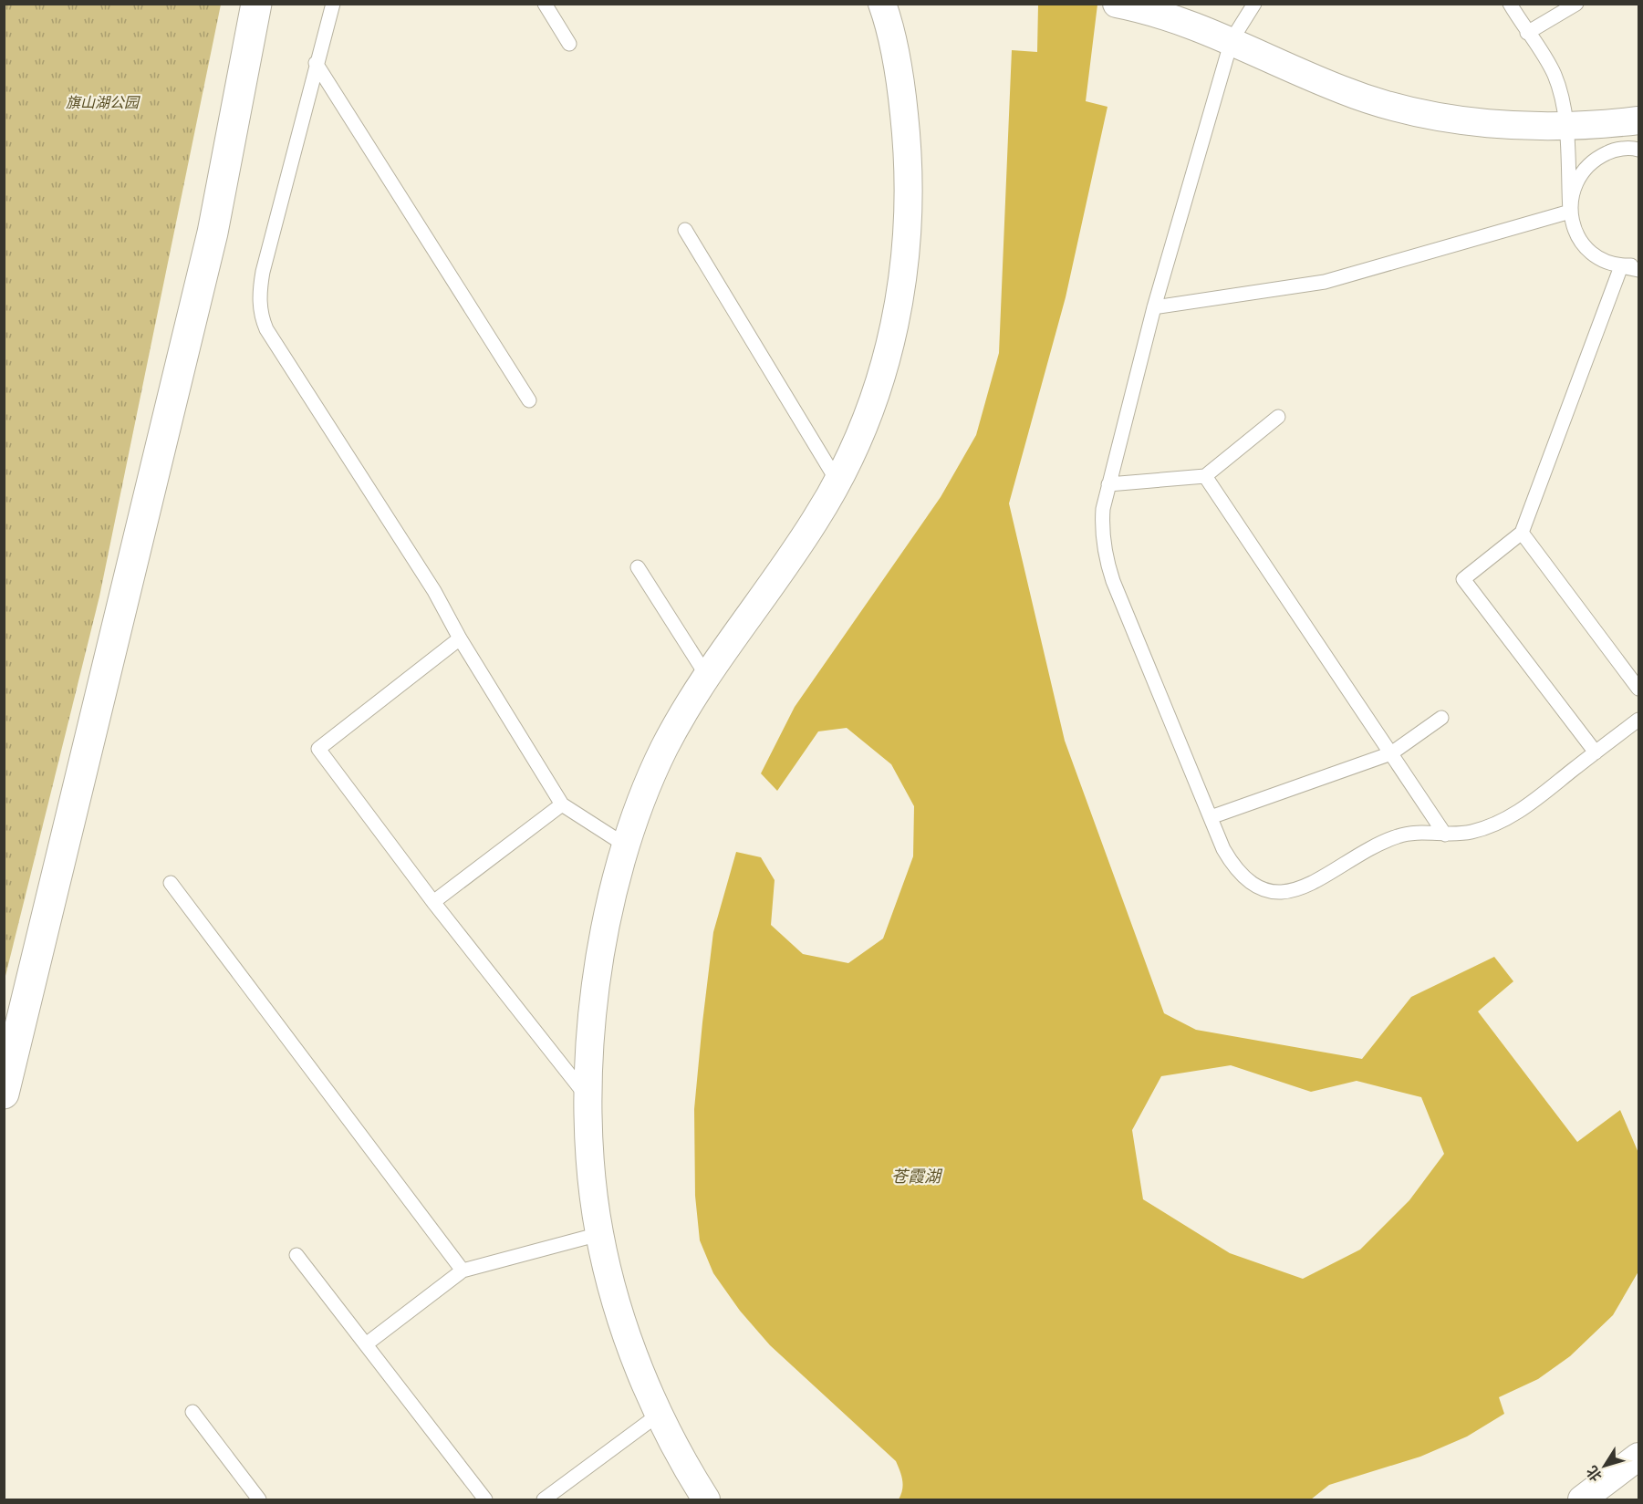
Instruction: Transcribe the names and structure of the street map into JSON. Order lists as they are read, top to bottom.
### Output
{
  "water": ["苍霞湖"],
  "parks": ["旗山湖公园"],
  "north": "bottom left"
}
